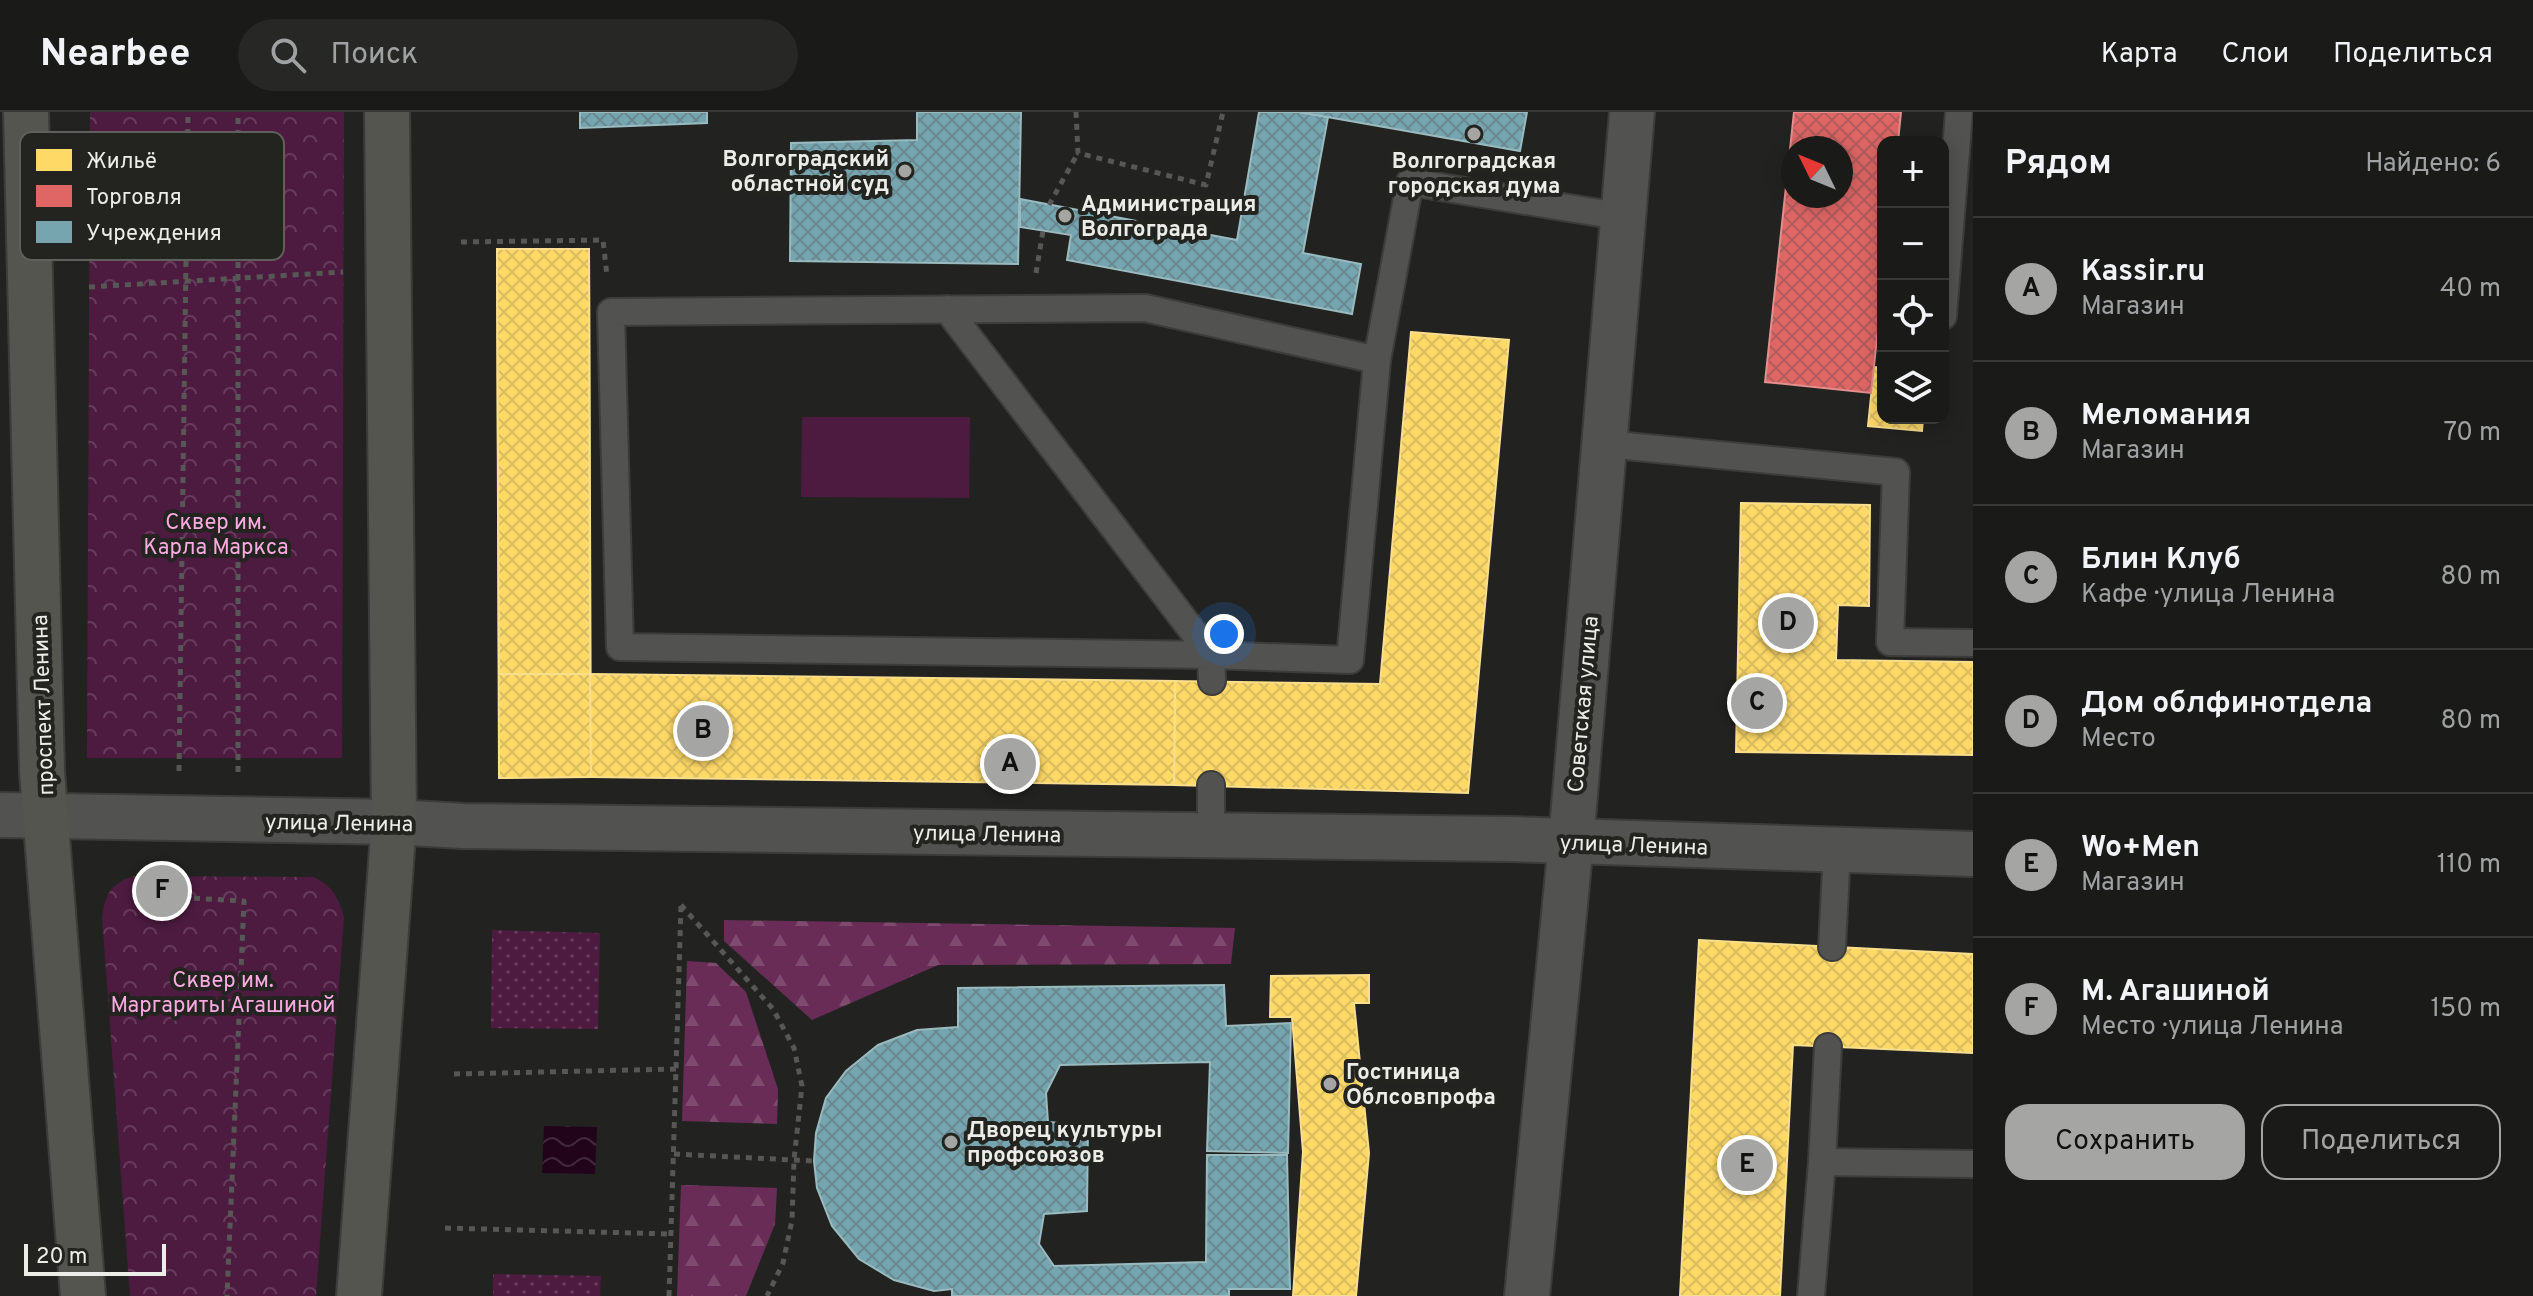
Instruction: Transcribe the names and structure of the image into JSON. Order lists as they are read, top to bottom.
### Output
{
  "streets": {
    "main road": ["проспект Ленина"],
    "street": ["Советская улица", "улица Ленина"]
  },
  "crossings": [
    ["Советская улица", "улица Ленина"],
    ["проспект Ленина", "улица Ленина"]
  ],
  "parks": ["Сквер им. Карла Маркса", "Сквер им. Маргариты Агашиной"],
  "places": [
    "Волгоградская городская дума",
    "Волгоградский областной суд",
    "Администрация Волгограда",
    "Гостиница Облсовпрофа",
    "Дворец культуры профсоюзов"
  ],
  "legend": ["Жильё", "Торговля", "Учреждения"],
  "scale_bar": "20 m",
  "north": "top left",
  "page": {
    "header": "Nearbee",
    "search": "Поиск",
    "nav": ["Карта", "Слои", "Поделиться"],
    "heading": ["Рядом", "Найдено: 6"],
    "map_buttons": ["+", "−"],
    "list": [
      {
        "mark": "A",
        "name": "Kassir.ru",
        "note": "Магазин",
        "value": "40 m"
      },
      {
        "mark": "B",
        "name": "Меломания",
        "note": "Магазин",
        "value": "70 m"
      },
      {
        "mark": "C",
        "name": "Блин Клуб",
        "note": "Кафе · улица Ленина",
        "value": "80 m"
      },
      {
        "mark": "D",
        "name": "Дом облфинотдела",
        "note": "Место",
        "value": "80 m"
      },
      {
        "mark": "E",
        "name": "Wo+Men",
        "note": "Магазин",
        "value": "110 m"
      },
      {
        "mark": "F",
        "name": "М. Агашиной",
        "note": "Место · улица Ленина",
        "value": "150 m"
      }
    ],
    "pins": [
      "D",
      "C",
      "B",
      "A",
      "F",
      "E"
    ],
    "buttons": ["Сохранить", "Поделиться"],
    "scale": "20 m"
  }
}
